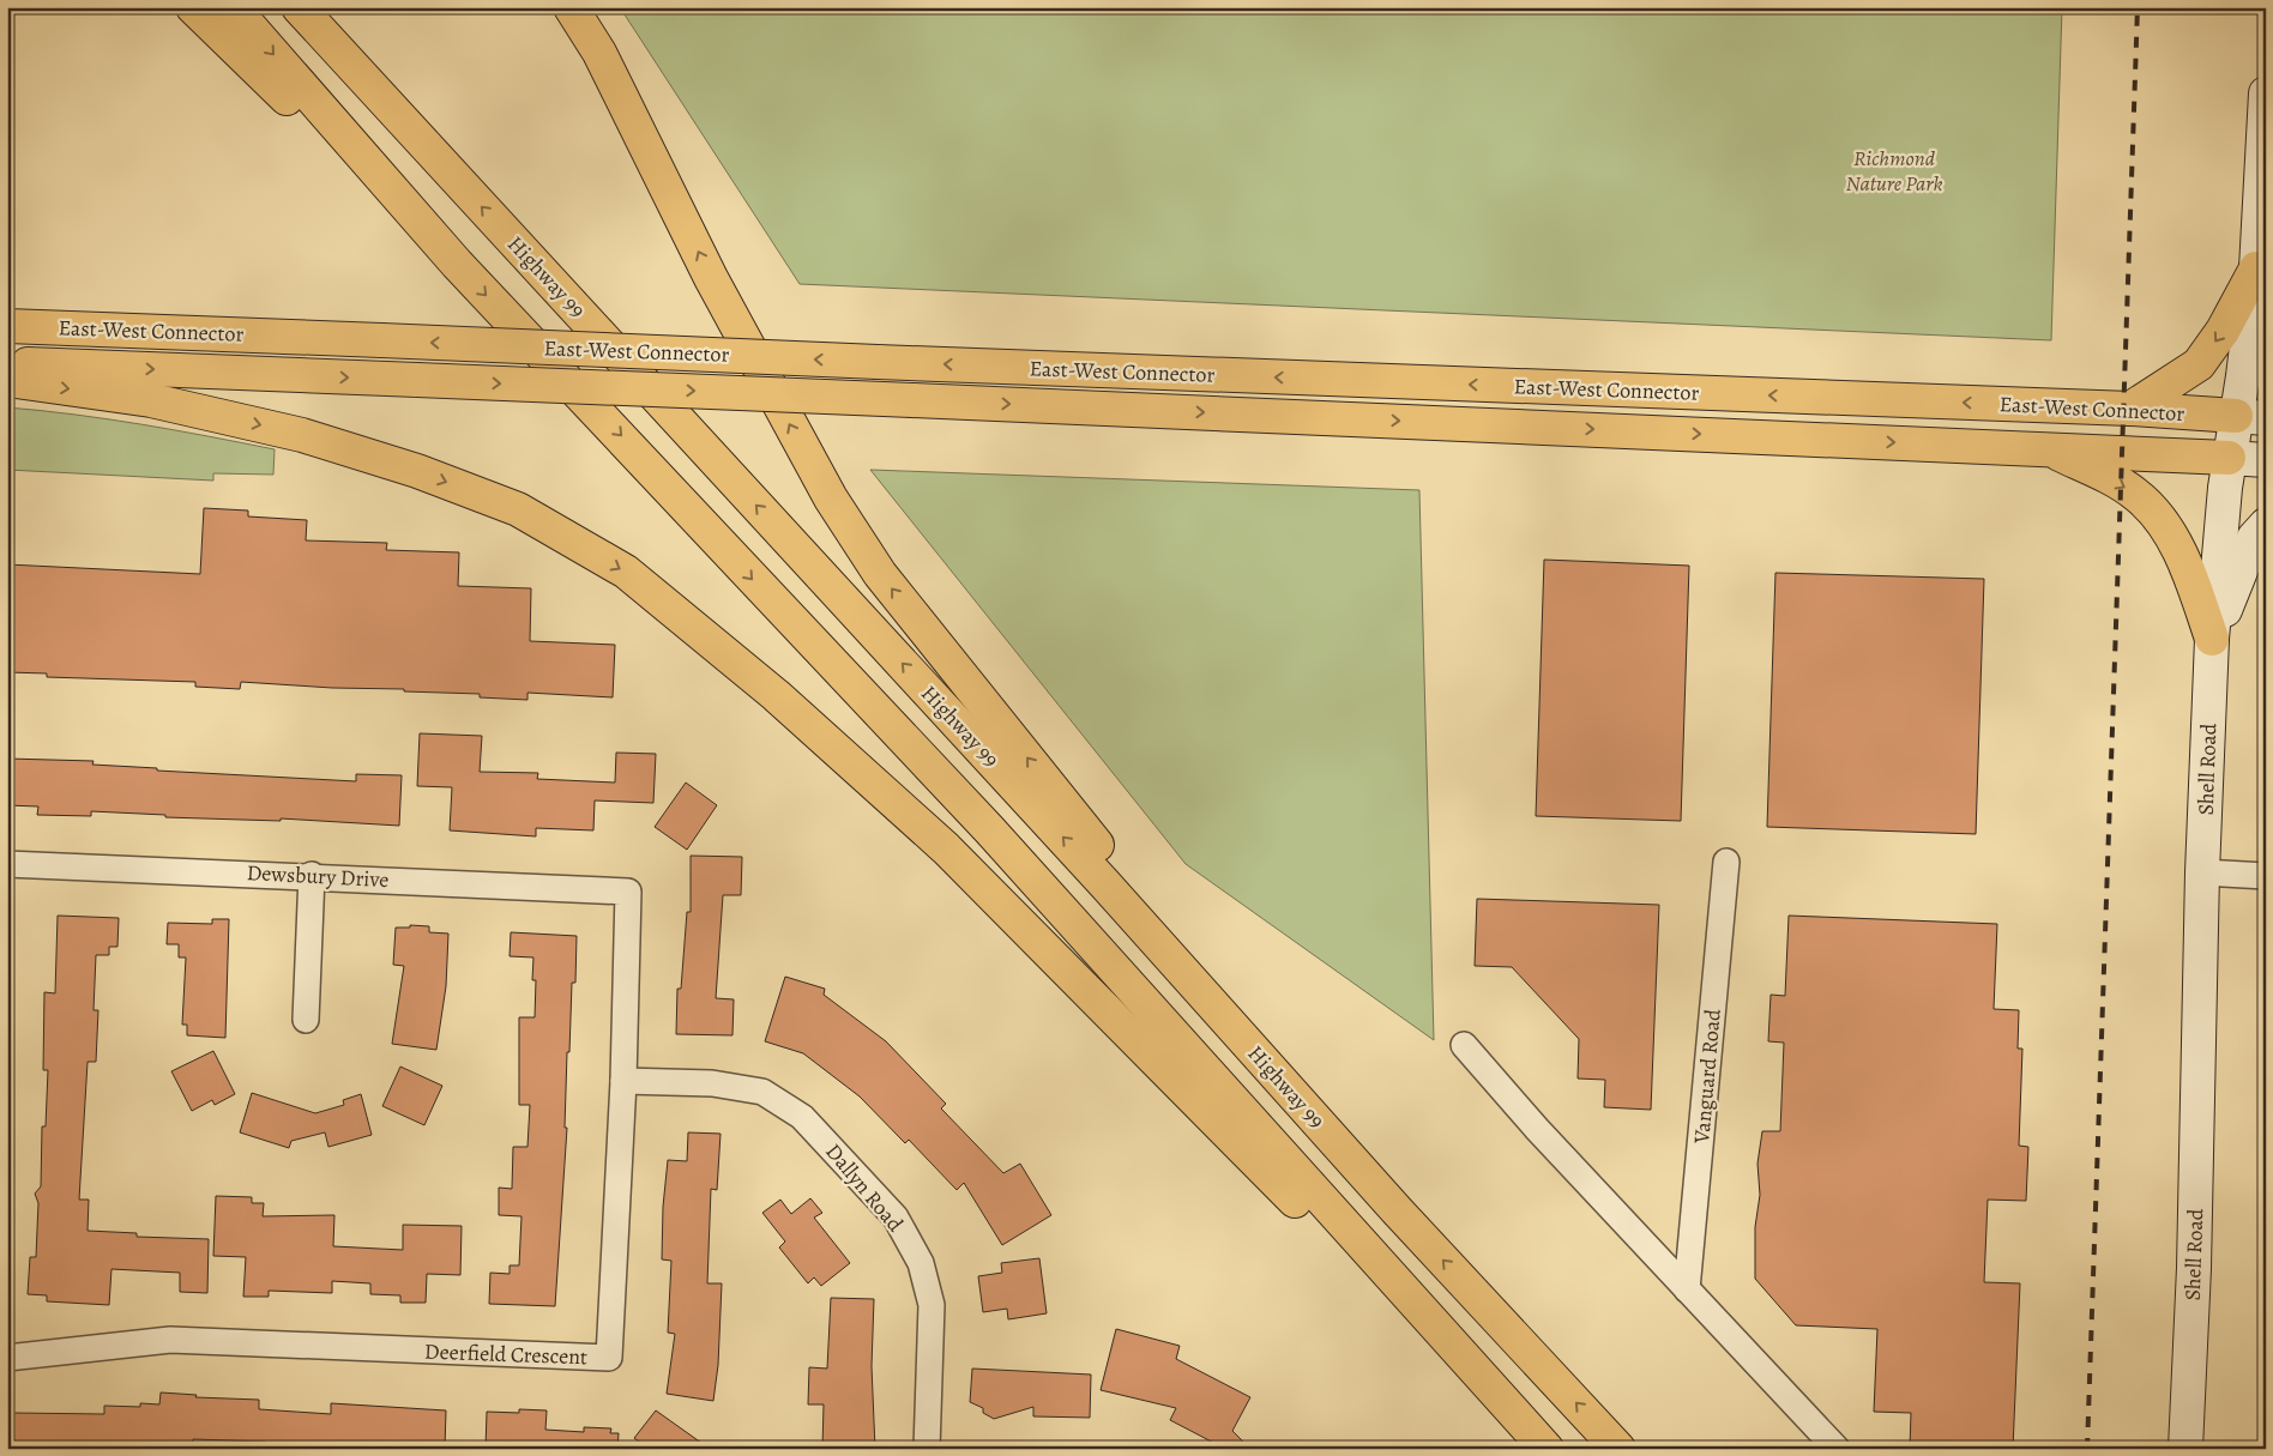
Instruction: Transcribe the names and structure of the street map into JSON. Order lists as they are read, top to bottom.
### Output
{
  "streets": {
    "highway": ["Highway 99", "East-West Connector"],
    "main road": ["Shell Road"],
    "street": [
      "Dewsbury Drive",
      "Vanguard Road",
      "Dallyn Road",
      "Deerfield Crescent"
    ]
  },
  "crossings": [
    ["East-West Connector", "Shell Road"],
    ["Dewsbury Drive", "Deerfield Crescent"],
    ["Dallyn Road", "Deerfield Crescent"]
  ],
  "parks": ["Richmond Nature Park"]
}
